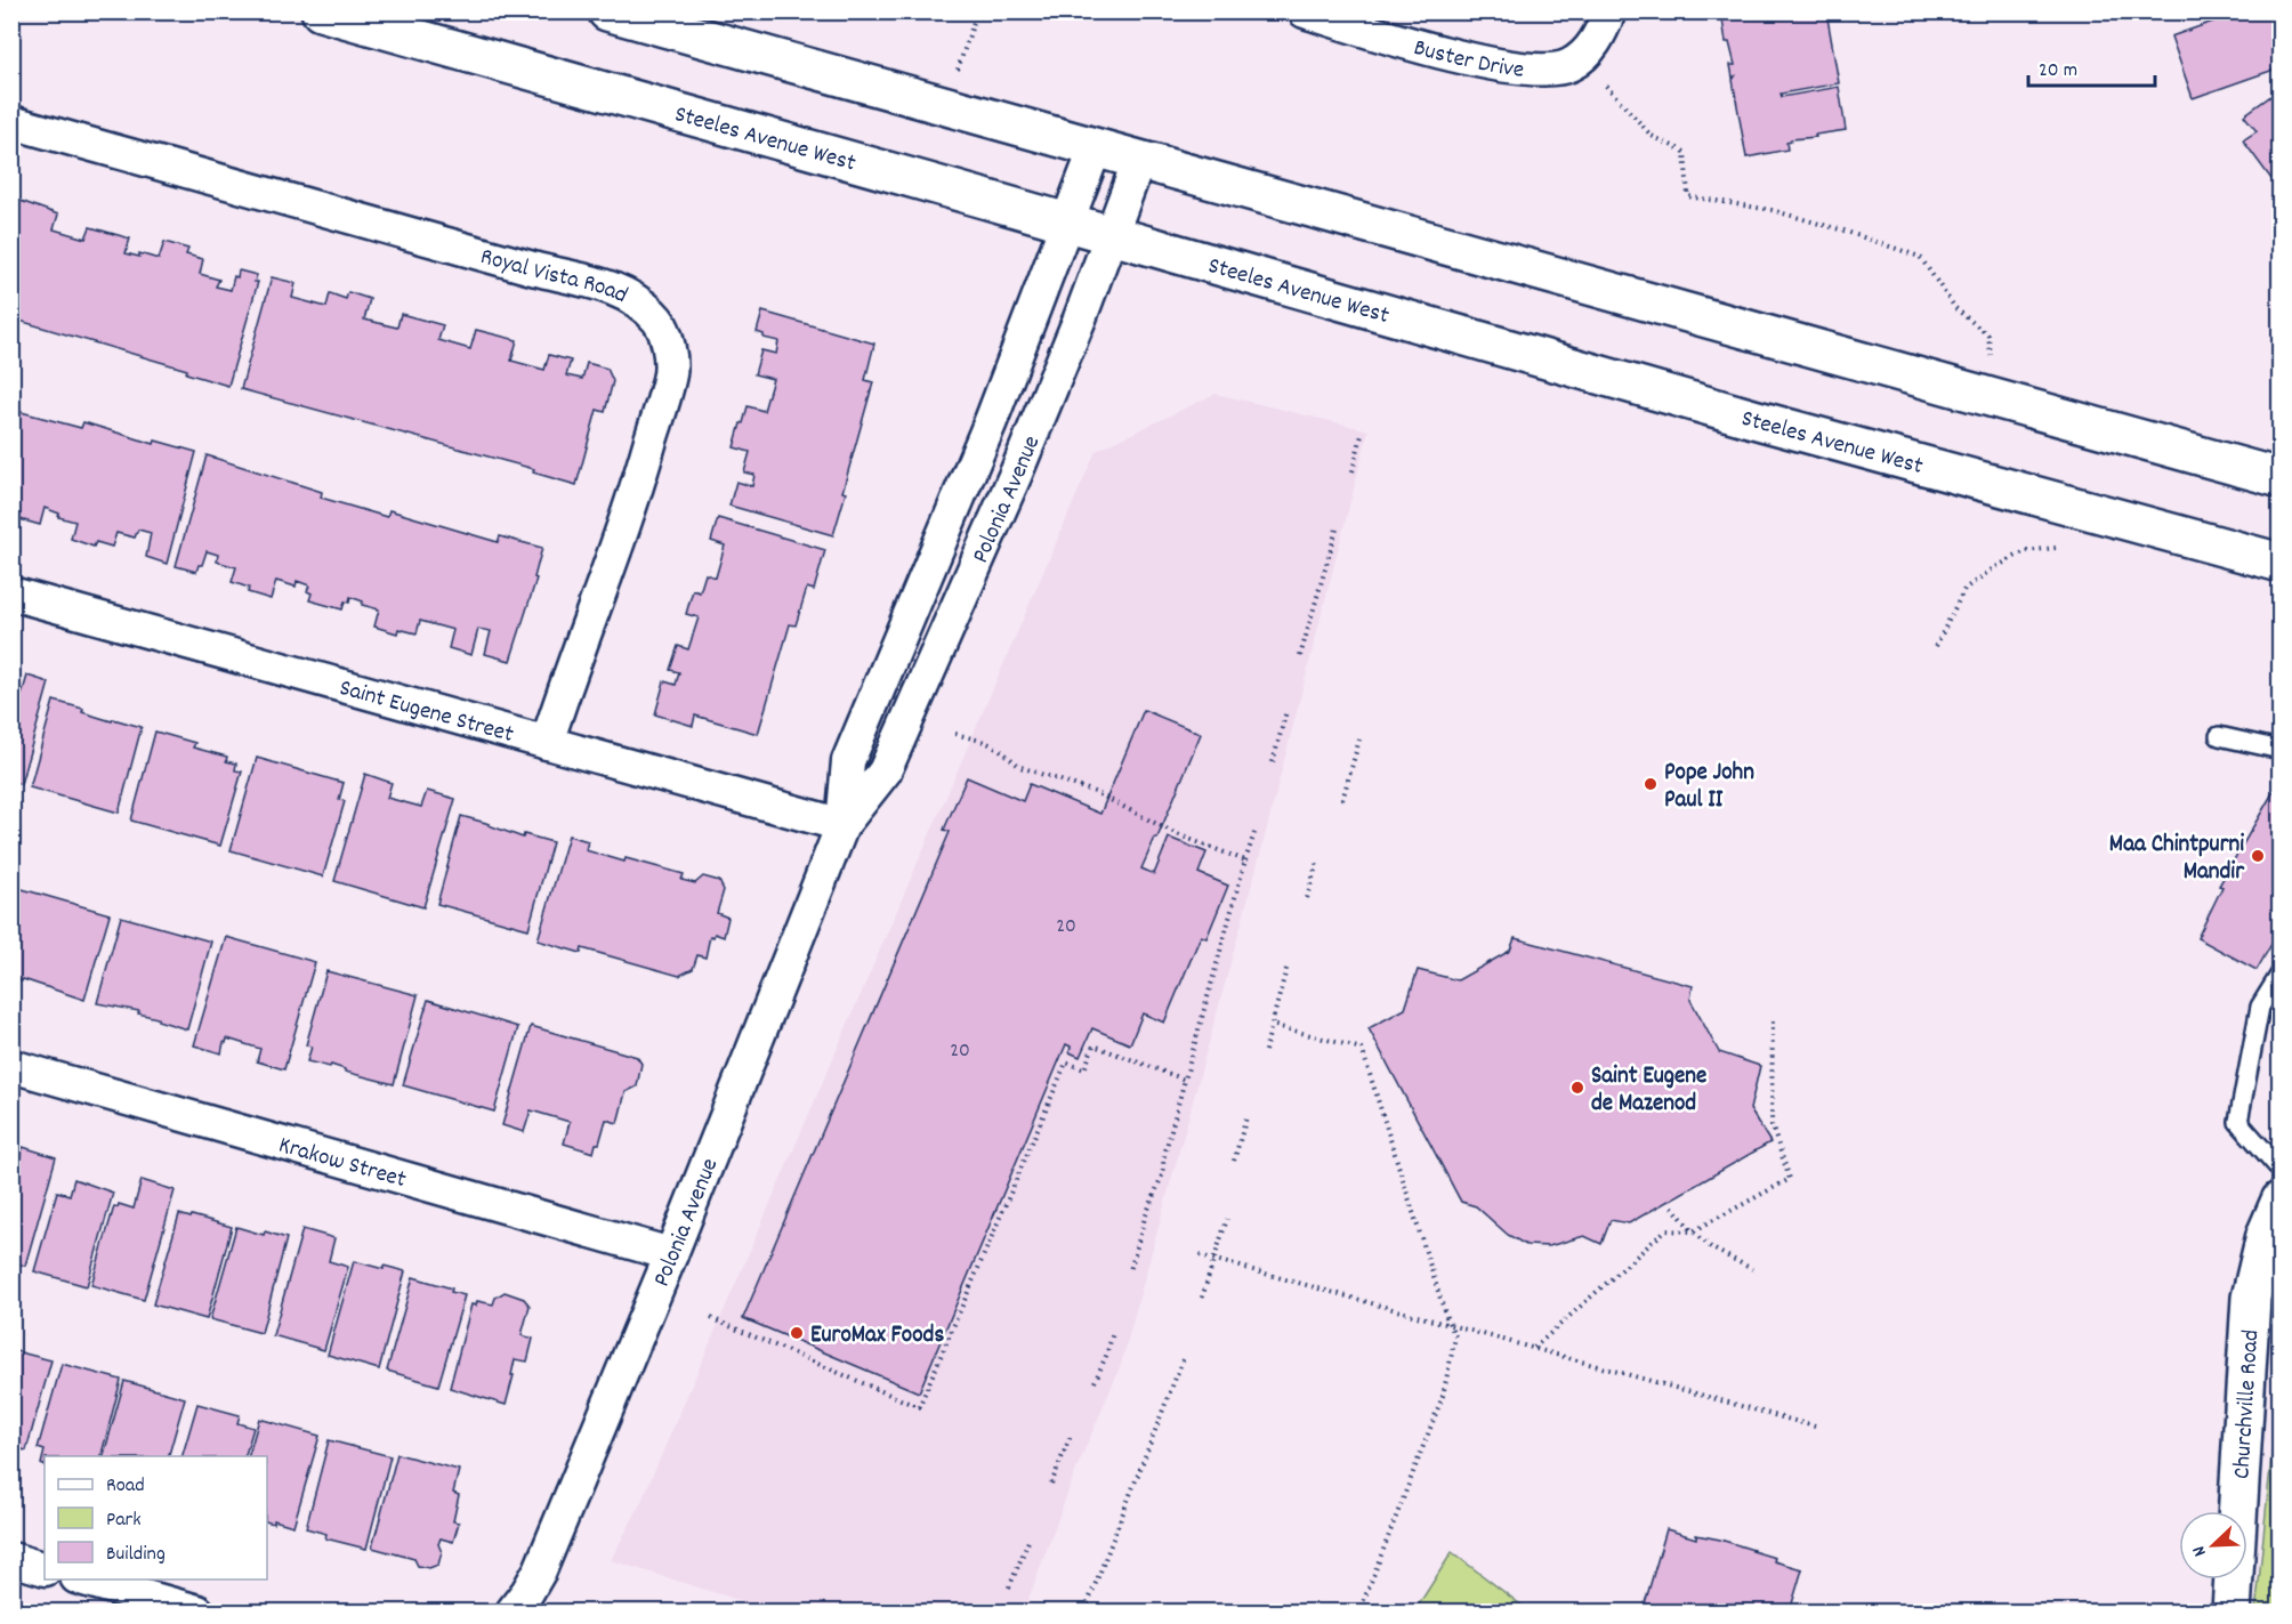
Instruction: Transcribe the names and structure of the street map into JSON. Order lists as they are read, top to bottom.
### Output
{
  "streets": {
    "main road": ["Steeles Avenue West", "Churchville Road"],
    "street": [
      "Buster Drive",
      "Royal Vista Road",
      "Polonia Avenue",
      "Saint Eugene Street",
      "Krakow Street"
    ]
  },
  "crossings": [
    ["Steeles Avenue West", "Polonia Avenue"],
    ["Royal Vista Road", "Saint Eugene Street"],
    ["Polonia Avenue", "Saint Eugene Street"],
    ["Polonia Avenue", "Krakow Street"]
  ],
  "places": [
    "Pope John Paul II",
    "Maa Chintpurni Mandir",
    "Saint Eugene de Mazenod",
    "EuroMax Foods"
  ],
  "house_numbers": ["20", "20"],
  "legend": ["Road", "Park", "Building"],
  "scale_bar": "20 m",
  "north": "bottom left"
}
